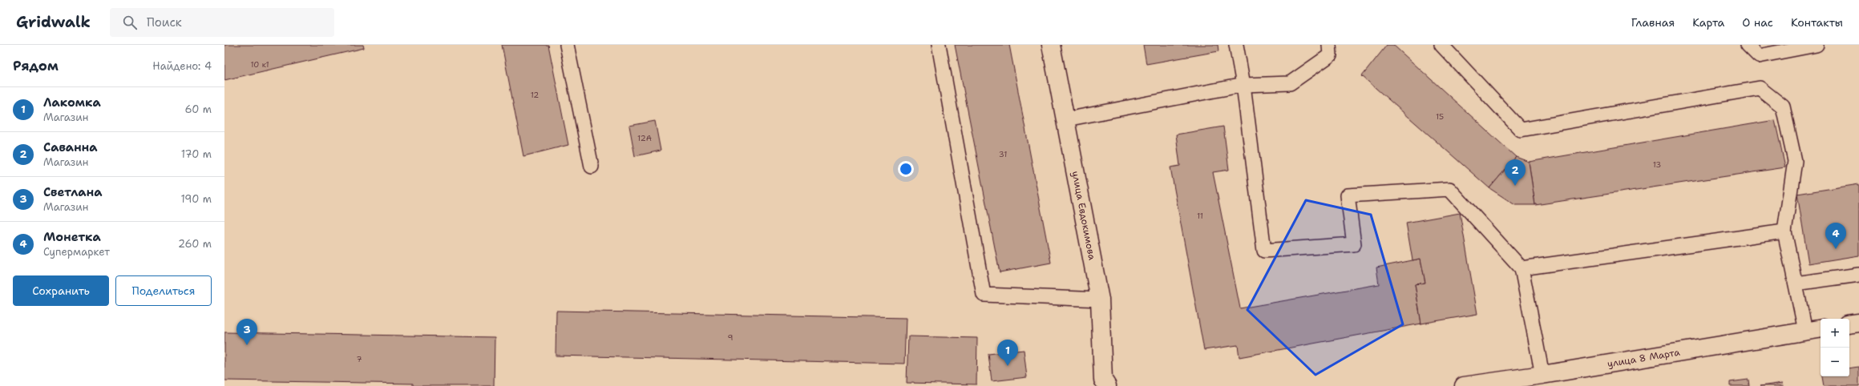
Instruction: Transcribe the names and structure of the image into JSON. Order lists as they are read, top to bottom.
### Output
{
  "streets": {
    "main road": ["улица Евдокимова", "улица 8 Марта"]
  },
  "house_numbers": [
    "10 к1",
    "12",
    "15",
    "12А",
    "31",
    "13",
    "11",
    "9",
    "7"
  ],
  "page": {
    "header": "Gridwalk",
    "search": "Поиск",
    "nav": [
      "Главная",
      "Карта",
      "О нас",
      "Контакты"
    ],
    "heading": ["Рядом", "Найдено: 4"],
    "list": [
      {
        "mark": "1",
        "name": "Лакомка",
        "note": "Магазин",
        "value": "60 m"
      },
      {
        "mark": "2",
        "name": "Саванна",
        "note": "Магазин",
        "value": "170 m"
      },
      {
        "mark": "3",
        "name": "Светлана",
        "note": "Магазин",
        "value": "190 m"
      },
      {
        "mark": "4",
        "name": "Монетка",
        "note": "Супермаркет",
        "value": "260 m"
      }
    ],
    "pins": [
      "2",
      "4",
      "3",
      "1"
    ],
    "buttons": ["Сохранить", "Поделиться"],
    "map_buttons": ["+", "−"]
  }
}
